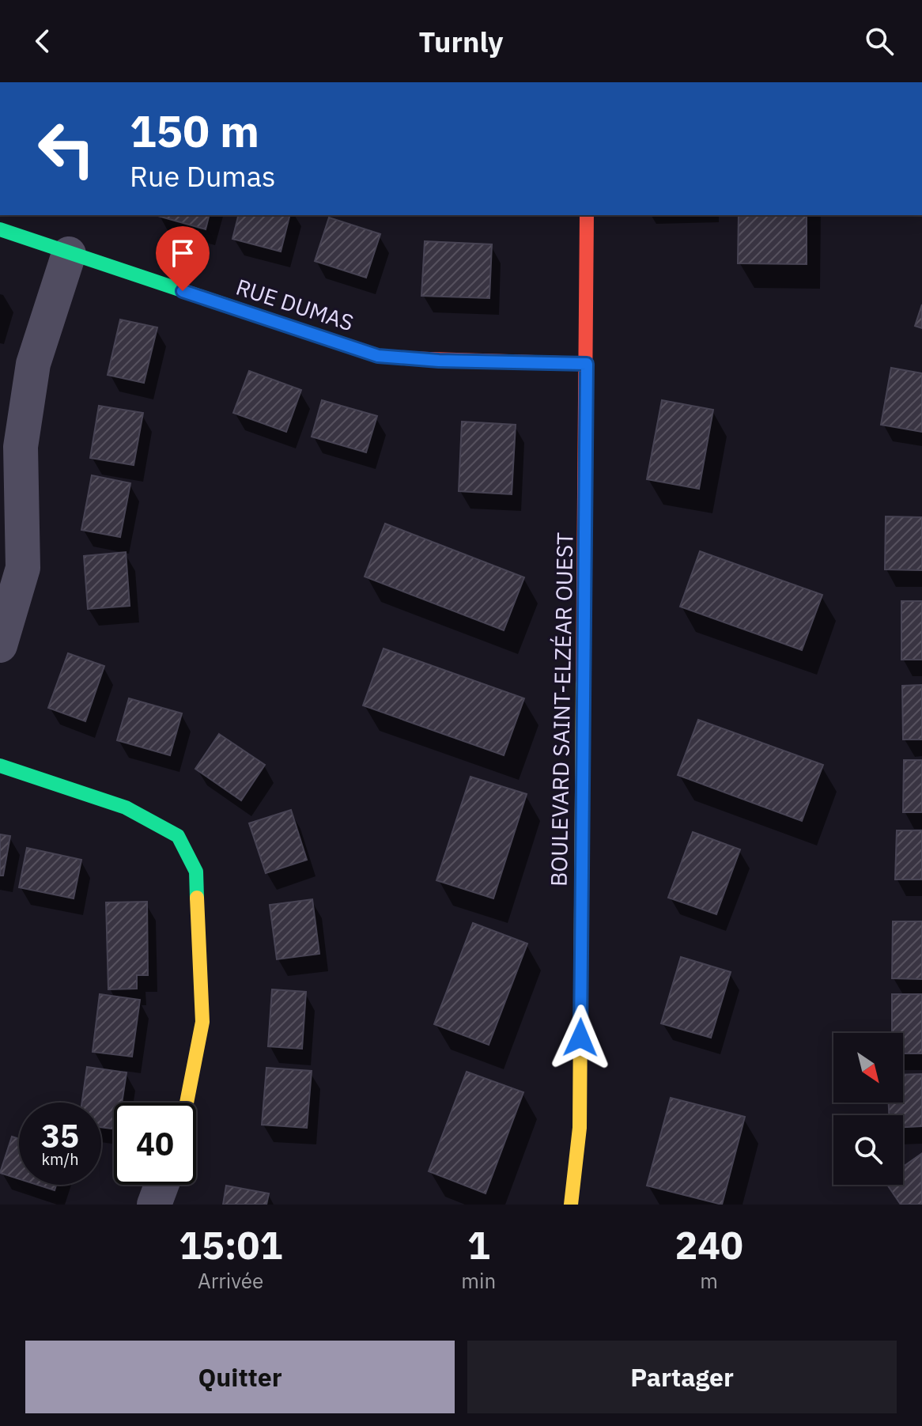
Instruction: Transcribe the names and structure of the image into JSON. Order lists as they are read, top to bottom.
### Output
{
  "streets": {
    "street": ["RUE DUMAS", "BOULEVARD SAINT-ELZÉAR OUEST"]
  },
  "crossings": [
    ["RUE DUMAS", "BOULEVARD SAINT-ELZÉAR OUEST"]
  ],
  "north": "bottom right",
  "page": {
    "header": "Turnly",
    "turn": ["150 m", "Rue Dumas"],
    "speed": "35 km/h",
    "limit": "40",
    "eta": [
      "15:01",
      "Arrivée",
      "1",
      "min",
      "240",
      "m"
    ],
    "buttons": ["Quitter", "Partager"]
  }
}
